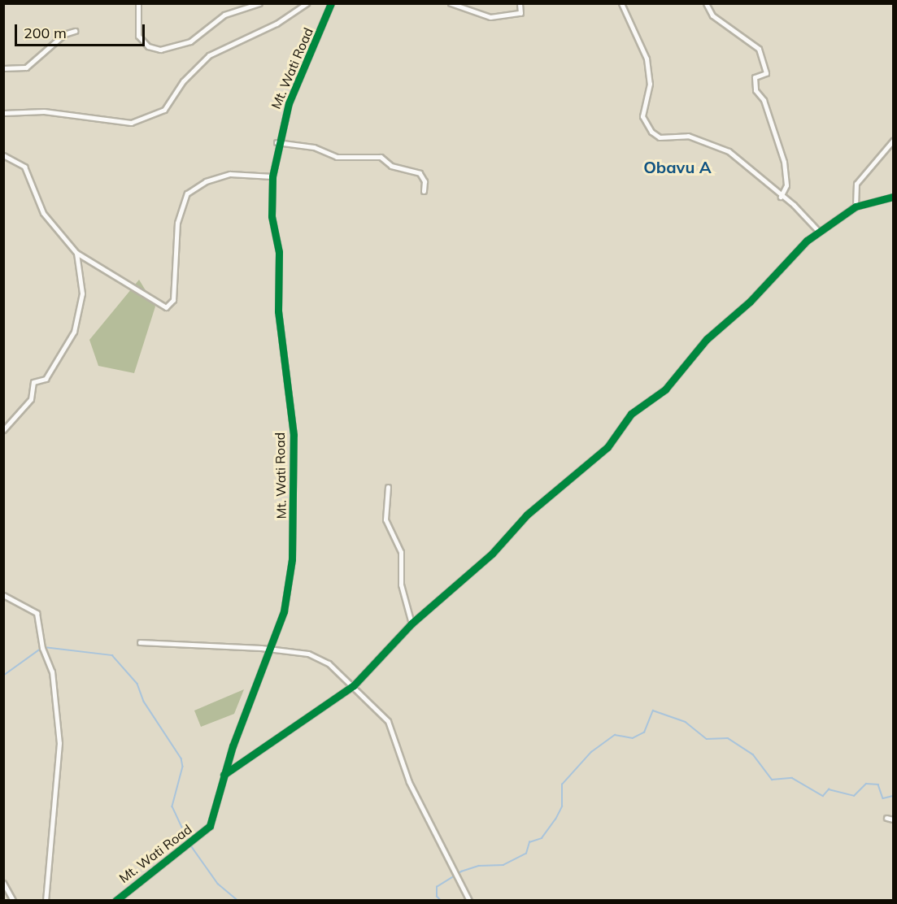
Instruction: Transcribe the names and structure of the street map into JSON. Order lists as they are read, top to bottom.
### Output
{
  "streets": {
    "street": ["Mt. Wati Road"]
  },
  "districts": ["Obavu A"],
  "scale_bar": "200 m"
}
